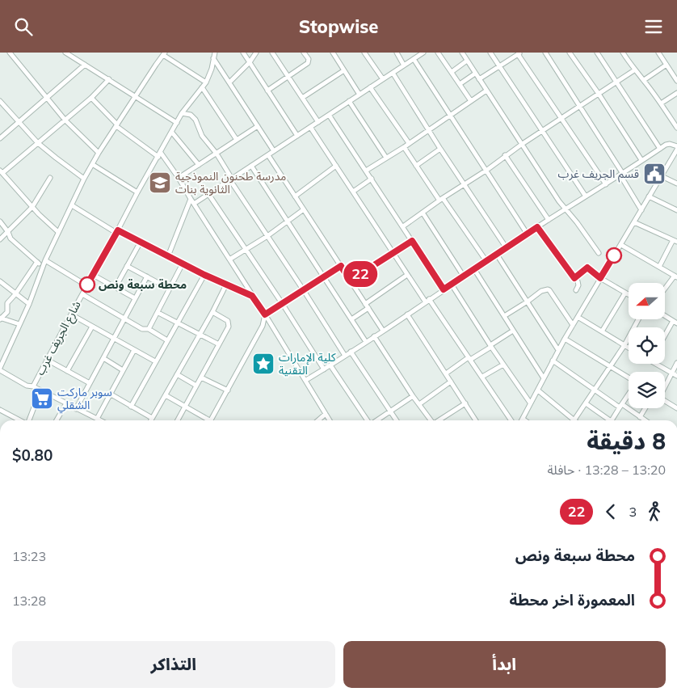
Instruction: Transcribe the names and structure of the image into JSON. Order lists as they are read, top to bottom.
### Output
{
  "streets": {
    "street": ["شارع الجريف غرب"]
  },
  "places": {
    "public building": ["قسم الجريف غرب"],
    "school or university": ["مدرسة طحنون النموذجية الثانوية بنات"],
    "other": ["محطة سبعة ونص"],
    "place": ["كلية الإمارات التقنية"],
    "supermarket": ["سوبر ماركت الشقلي"]
  },
  "lines": ["bus line 22"],
  "north": "left",
  "page": {
    "header": "Stopwise",
    "on_map": "22",
    "heading": ["8 دقيقة", "13:20 – 13:28 · حافلة", "$0.80"],
    "legs": ["3", "22"],
    "list": [
      {
        "name": "محطة سبعة ونص",
        "value": "13:23"
      },
      {
        "name": "المعمورة اخر محطة",
        "value": "13:28"
      }
    ],
    "buttons": ["ابدأ", "التذاكر"]
  }
}
